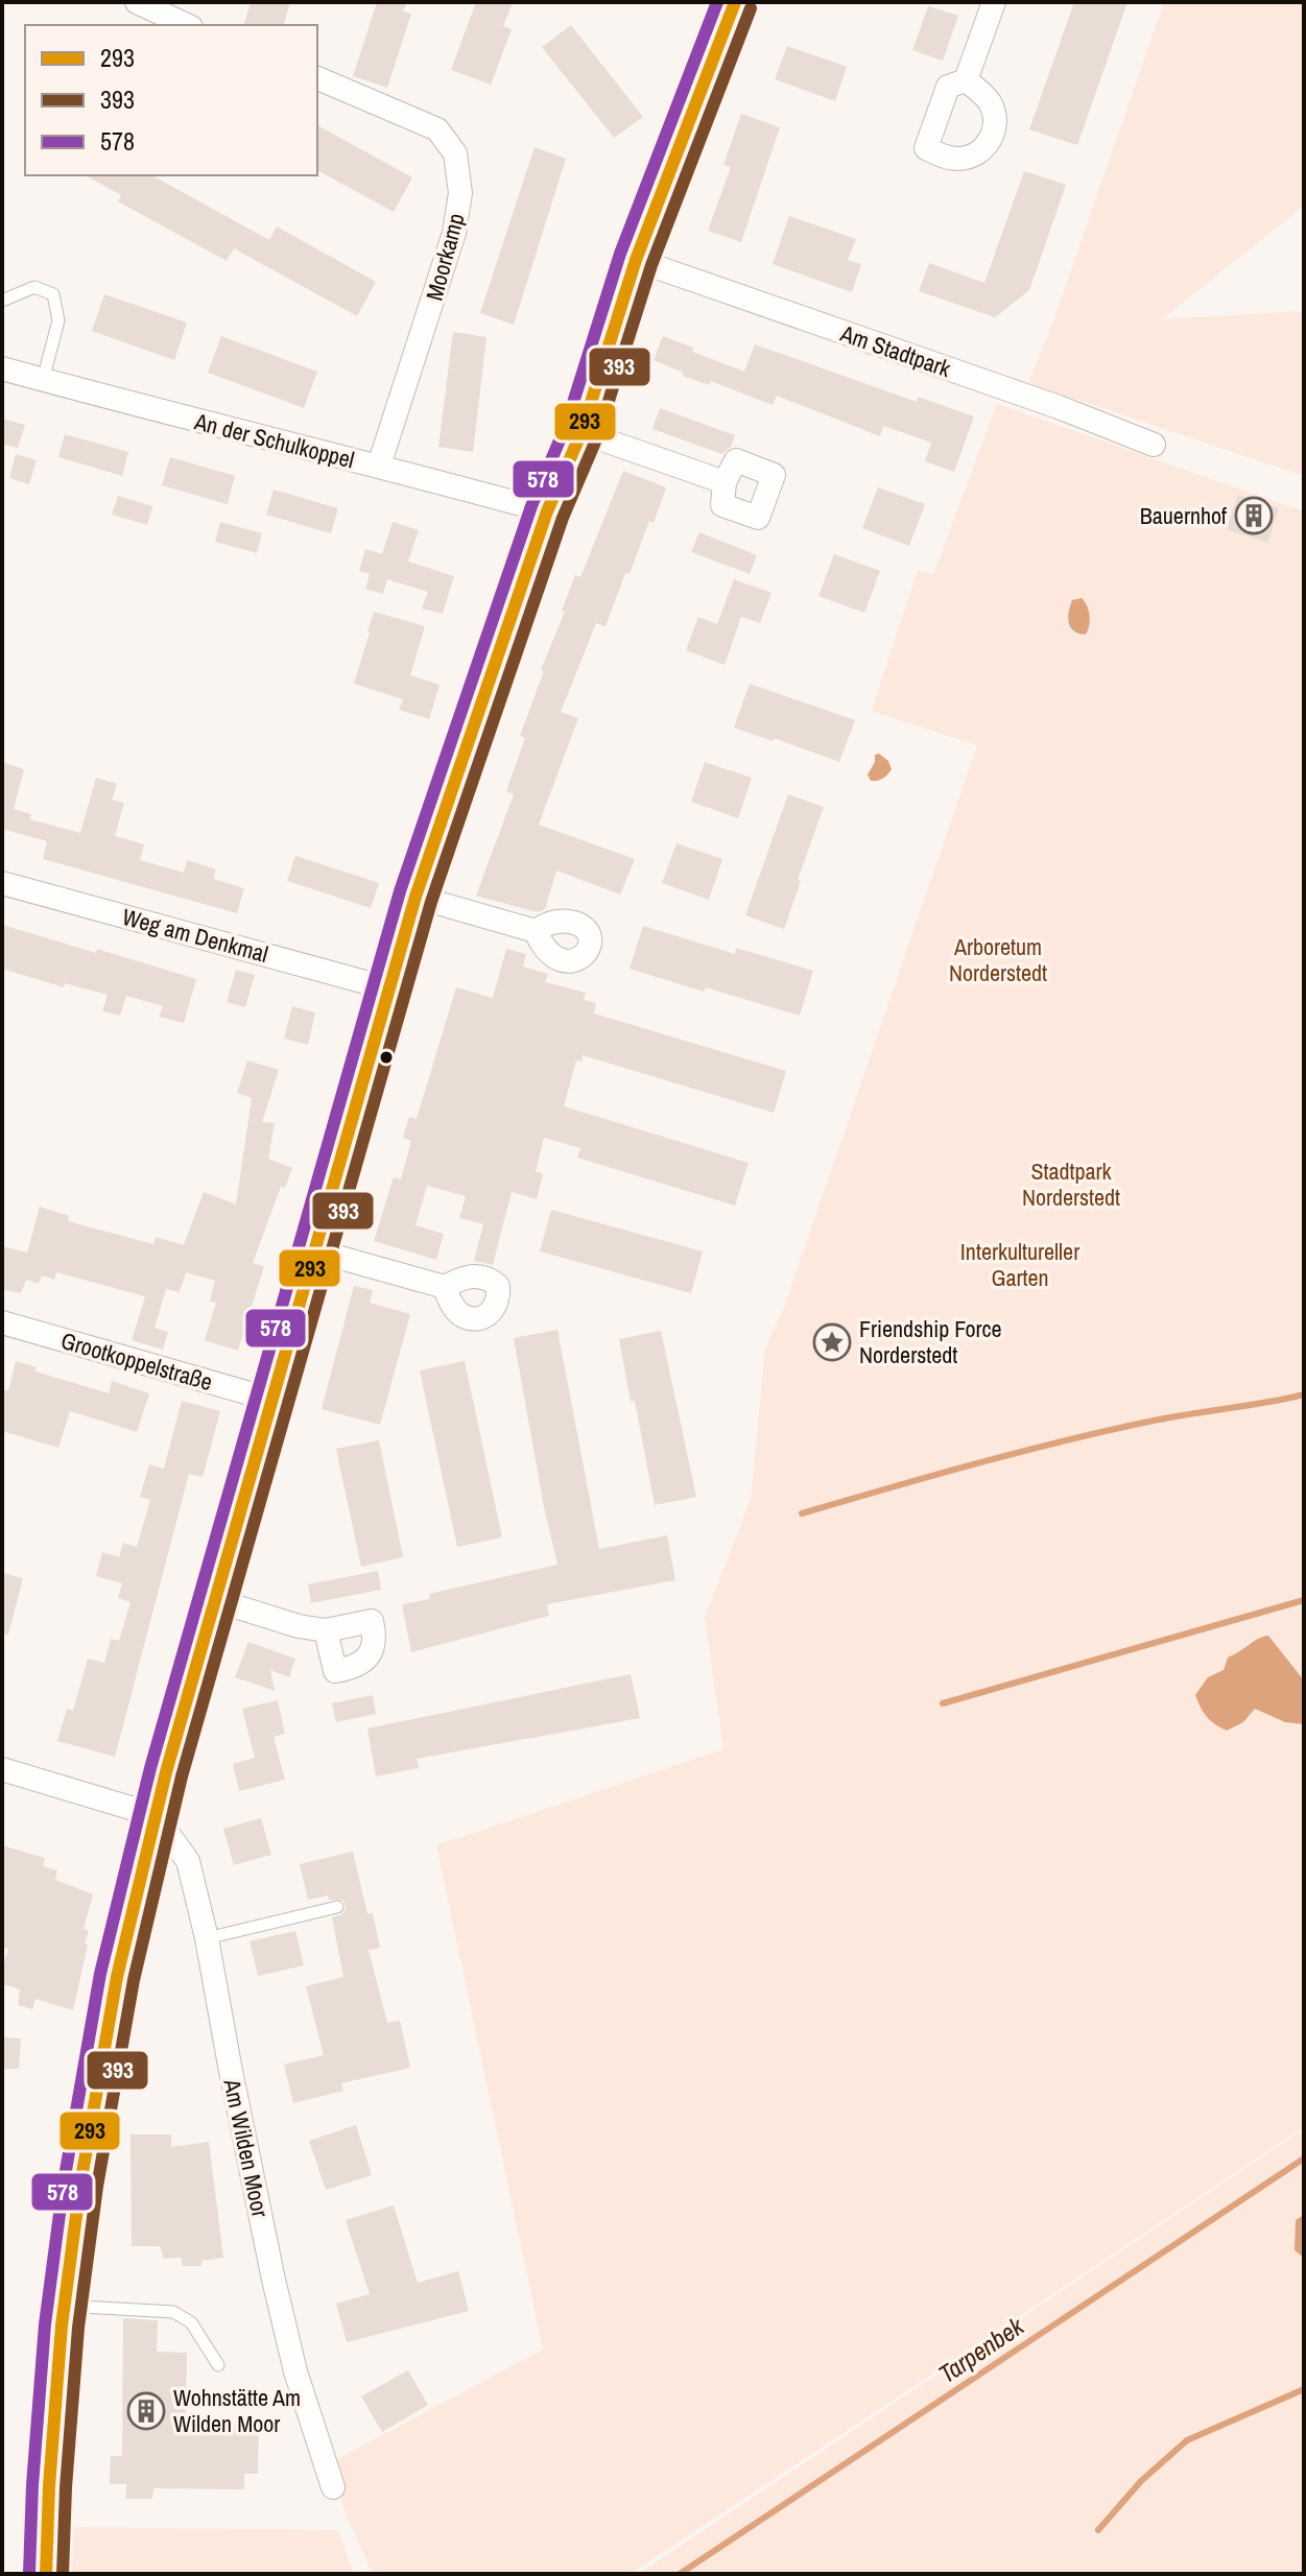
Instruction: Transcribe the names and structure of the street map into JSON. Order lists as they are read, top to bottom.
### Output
{
  "streets": {
    "street": [
      "Moorkamp",
      "Am Stadtpark",
      "An der Schulkoppel",
      "Weg am Denkmal",
      "Grootkoppelstraße",
      "Am Wilden Moor"
    ]
  },
  "crossings": [
    ["Moorkamp", "An der Schulkoppel"]
  ],
  "water": ["Tarpenbek"],
  "parks": ["Arboretum Norderstedt", "Stadtpark Norderstedt", "Interkultureller Garten"],
  "places": {
    "building": ["Bauernhof", "Wohnstätte Am Wilden Moor"],
    "place": ["Friendship Force Norderstedt"]
  },
  "lines": ["transit line 293", "transit line 578", "transit line 393"],
  "legend": ["293", "393", "578"]
}
